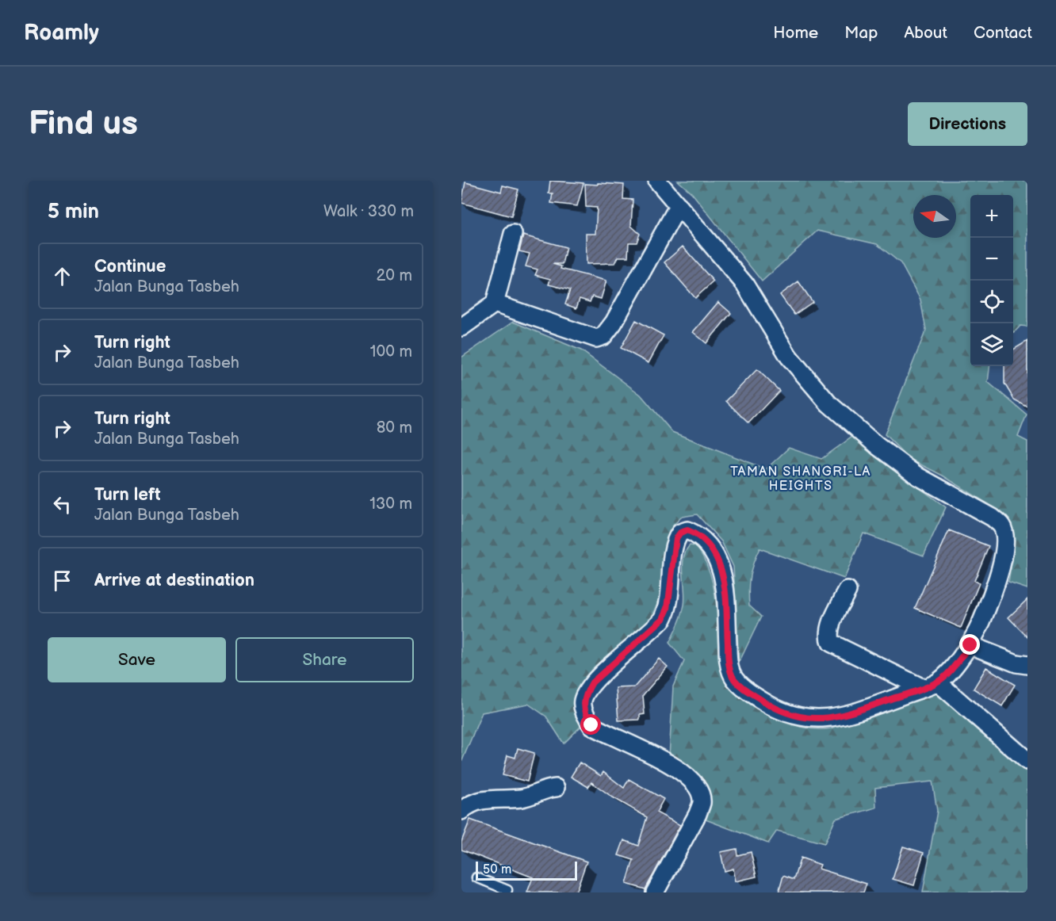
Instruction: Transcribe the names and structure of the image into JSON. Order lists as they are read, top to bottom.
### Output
{
  "districts": ["TAMAN SHANGRI-LA HEIGHTS"],
  "scale_bar": "50 m",
  "north": "left",
  "page": {
    "header": "Roamly",
    "nav": [
      "Home",
      "Map",
      "About",
      "Contact"
    ],
    "buttons": [
      "Directions",
      ["Save", "Share"]
    ],
    "title": "Find us",
    "heading": ["5 min", "Walk · 330 m"],
    "map_buttons": ["+", "−"],
    "list": [
      ["Continue", "Jalan Bunga Tasbeh", "20 m"],
      ["Turn right", "Jalan Bunga Tasbeh", "100 m"],
      ["Turn right", "Jalan Bunga Tasbeh", "80 m"],
      ["Turn left", "Jalan Bunga Tasbeh", "130 m"],
      "Arrive at destination"
    ],
    "scale": "50 m"
  }
}
